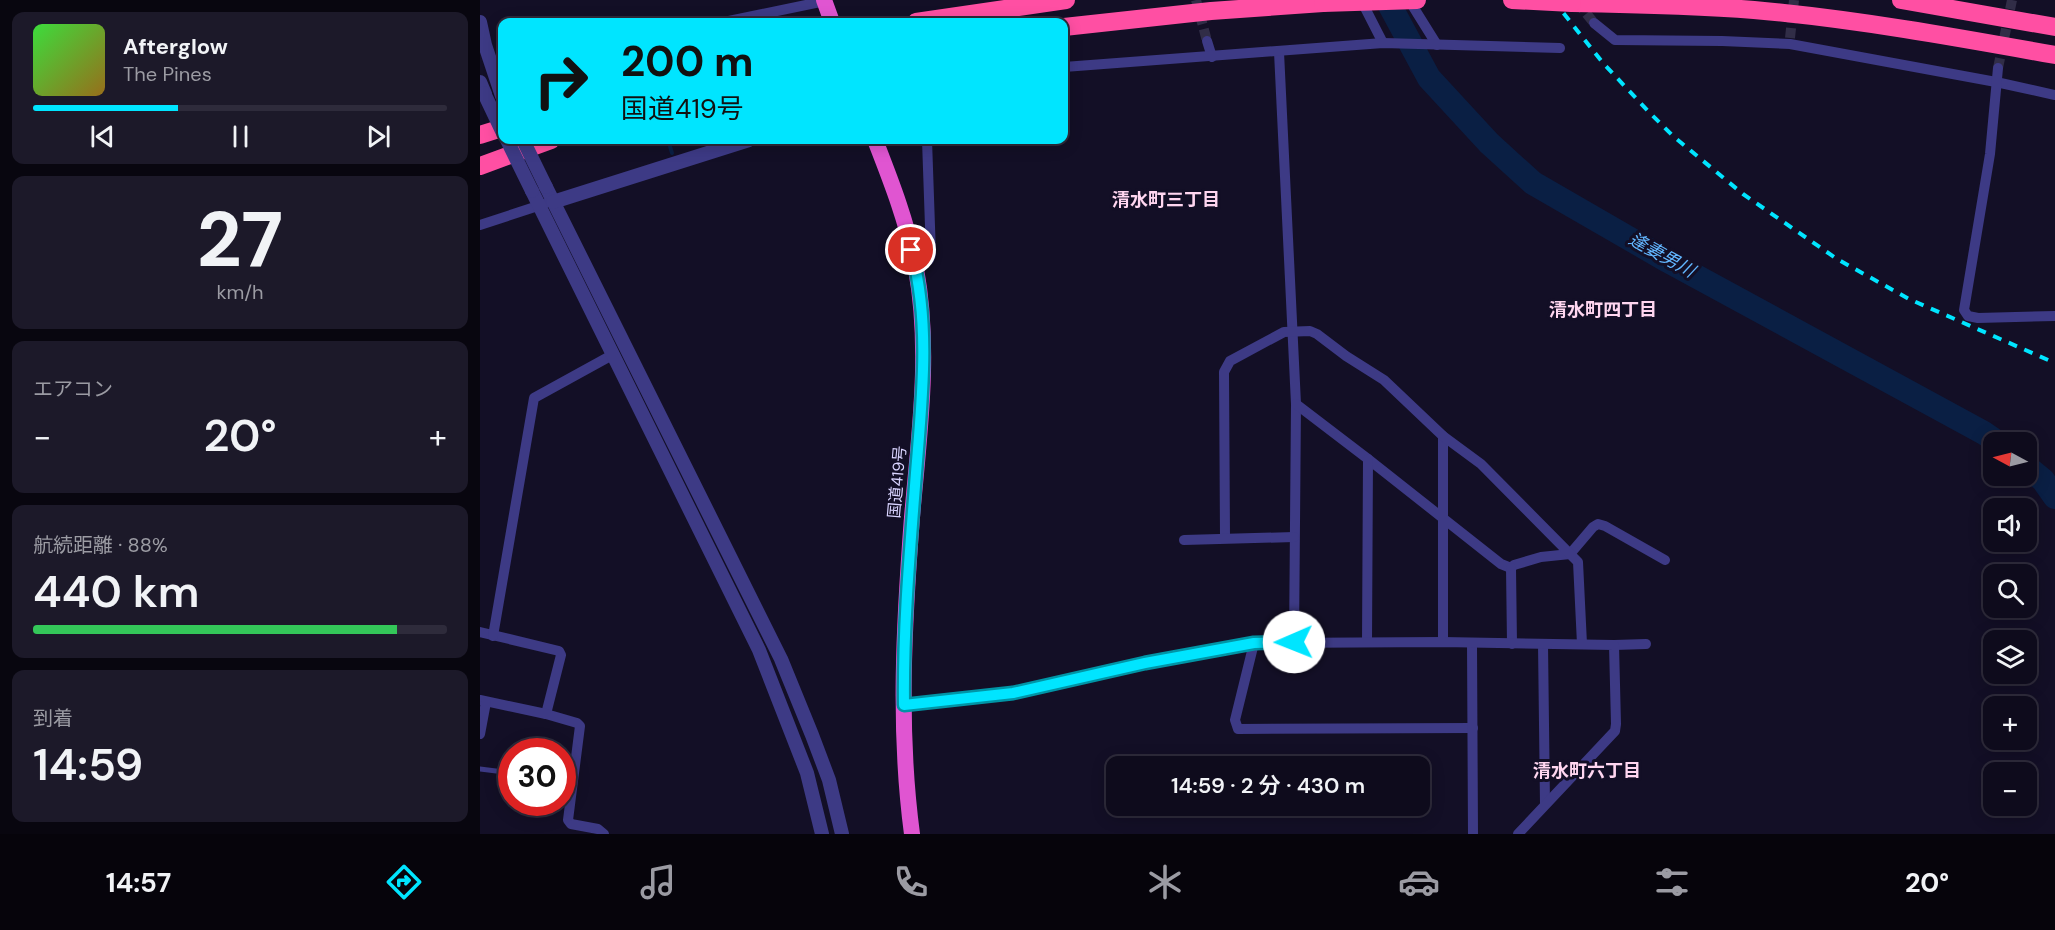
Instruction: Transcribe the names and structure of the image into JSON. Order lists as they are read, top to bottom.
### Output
{
  "streets": {
    "highway": ["国道419号"]
  },
  "districts": ["清水町三丁目", "清水町四丁目", "清水町六丁目"],
  "water": ["逢妻男川"],
  "north": "left",
  "page": {
    "turn": ["200 m", "国道419号"],
    "song": ["Afterglow", "The Pines"],
    "tile": [
      ["27", "km/h"],
      "エアコン",
      ["航続距離 · 88%", "440 km"],
      ["到着", "14:59"]
    ],
    "heat": ["−", "20°", "+"],
    "map_buttons": ["+", "−"],
    "limit": "30",
    "trip": "14:59 · 2 分 · 430 m",
    "tabs": ["14:57", "20°"]
  }
}
